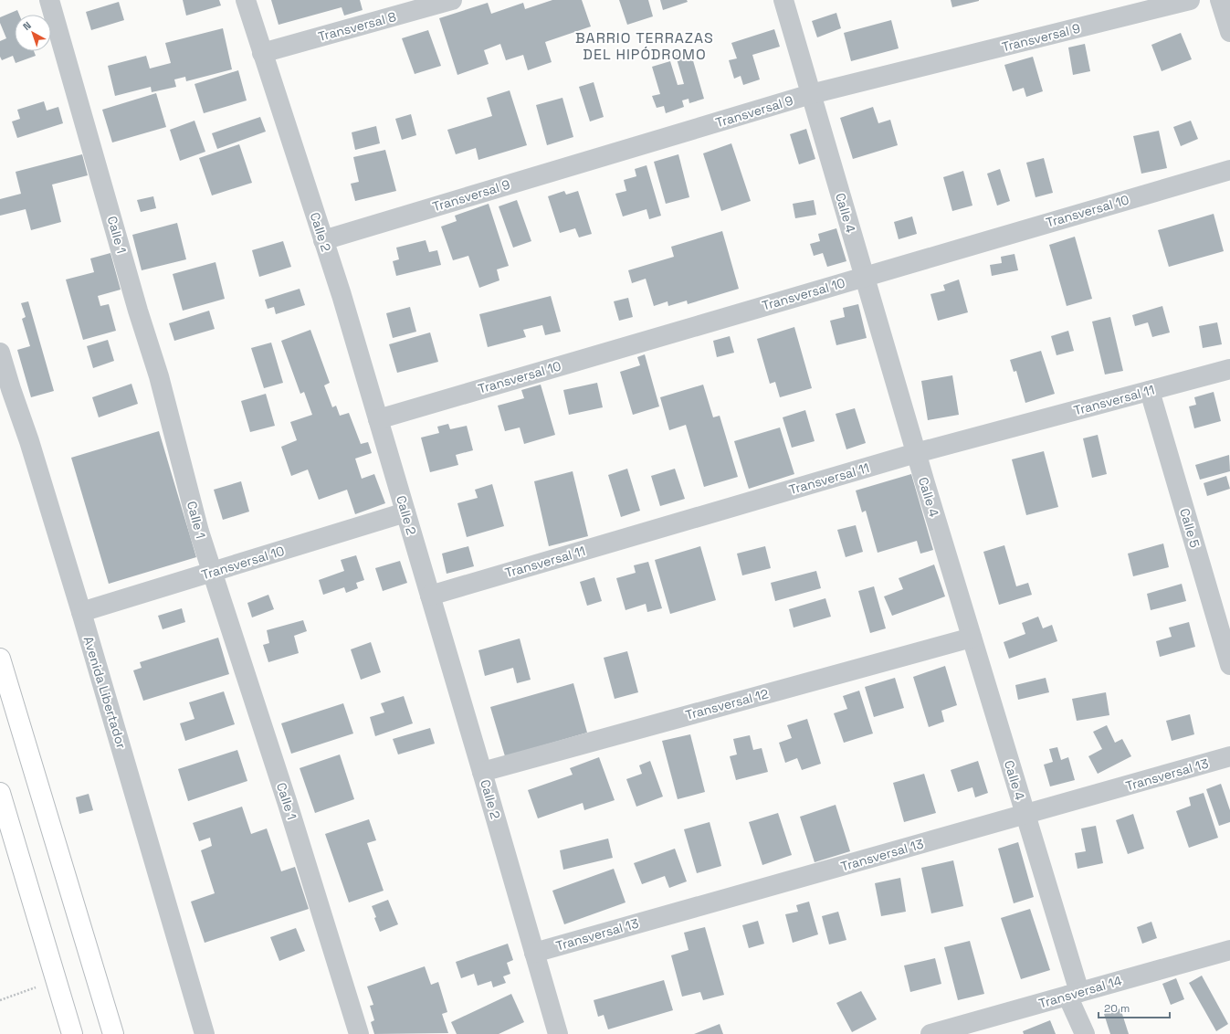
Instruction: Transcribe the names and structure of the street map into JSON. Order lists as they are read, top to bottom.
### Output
{
  "streets": {
    "street": [
      "Transversal 8",
      "Transversal 9",
      "Transversal 10",
      "Calle 4",
      "Calle 2",
      "Calle 1",
      "Transversal 11",
      "Calle 5",
      "Avenida Libertador",
      "Transversal 12",
      "Transversal 13",
      "Transversal 14"
    ]
  },
  "crossings": [
    ["Transversal 8", "Calle 2"],
    ["Transversal 9", "Calle 4"],
    ["Transversal 9", "Calle 2"],
    ["Transversal 10", "Calle 4"],
    ["Transversal 10", "Calle 2"],
    ["Transversal 10", "Calle 1"],
    ["Transversal 10", "Avenida Libertador"],
    ["Calle 4", "Transversal 11"],
    ["Calle 4", "Transversal 12"],
    ["Calle 4", "Transversal 13"],
    ["Calle 4", "Transversal 14"],
    ["Calle 2", "Transversal 11"],
    ["Calle 2", "Transversal 12"],
    ["Calle 2", "Transversal 13"],
    ["Transversal 11", "Calle 5"]
  ],
  "districts": ["BARRIO TERRAZAS DEL HIPÓDROMO"],
  "scale_bar": "20 m",
  "north": "top left"
}
